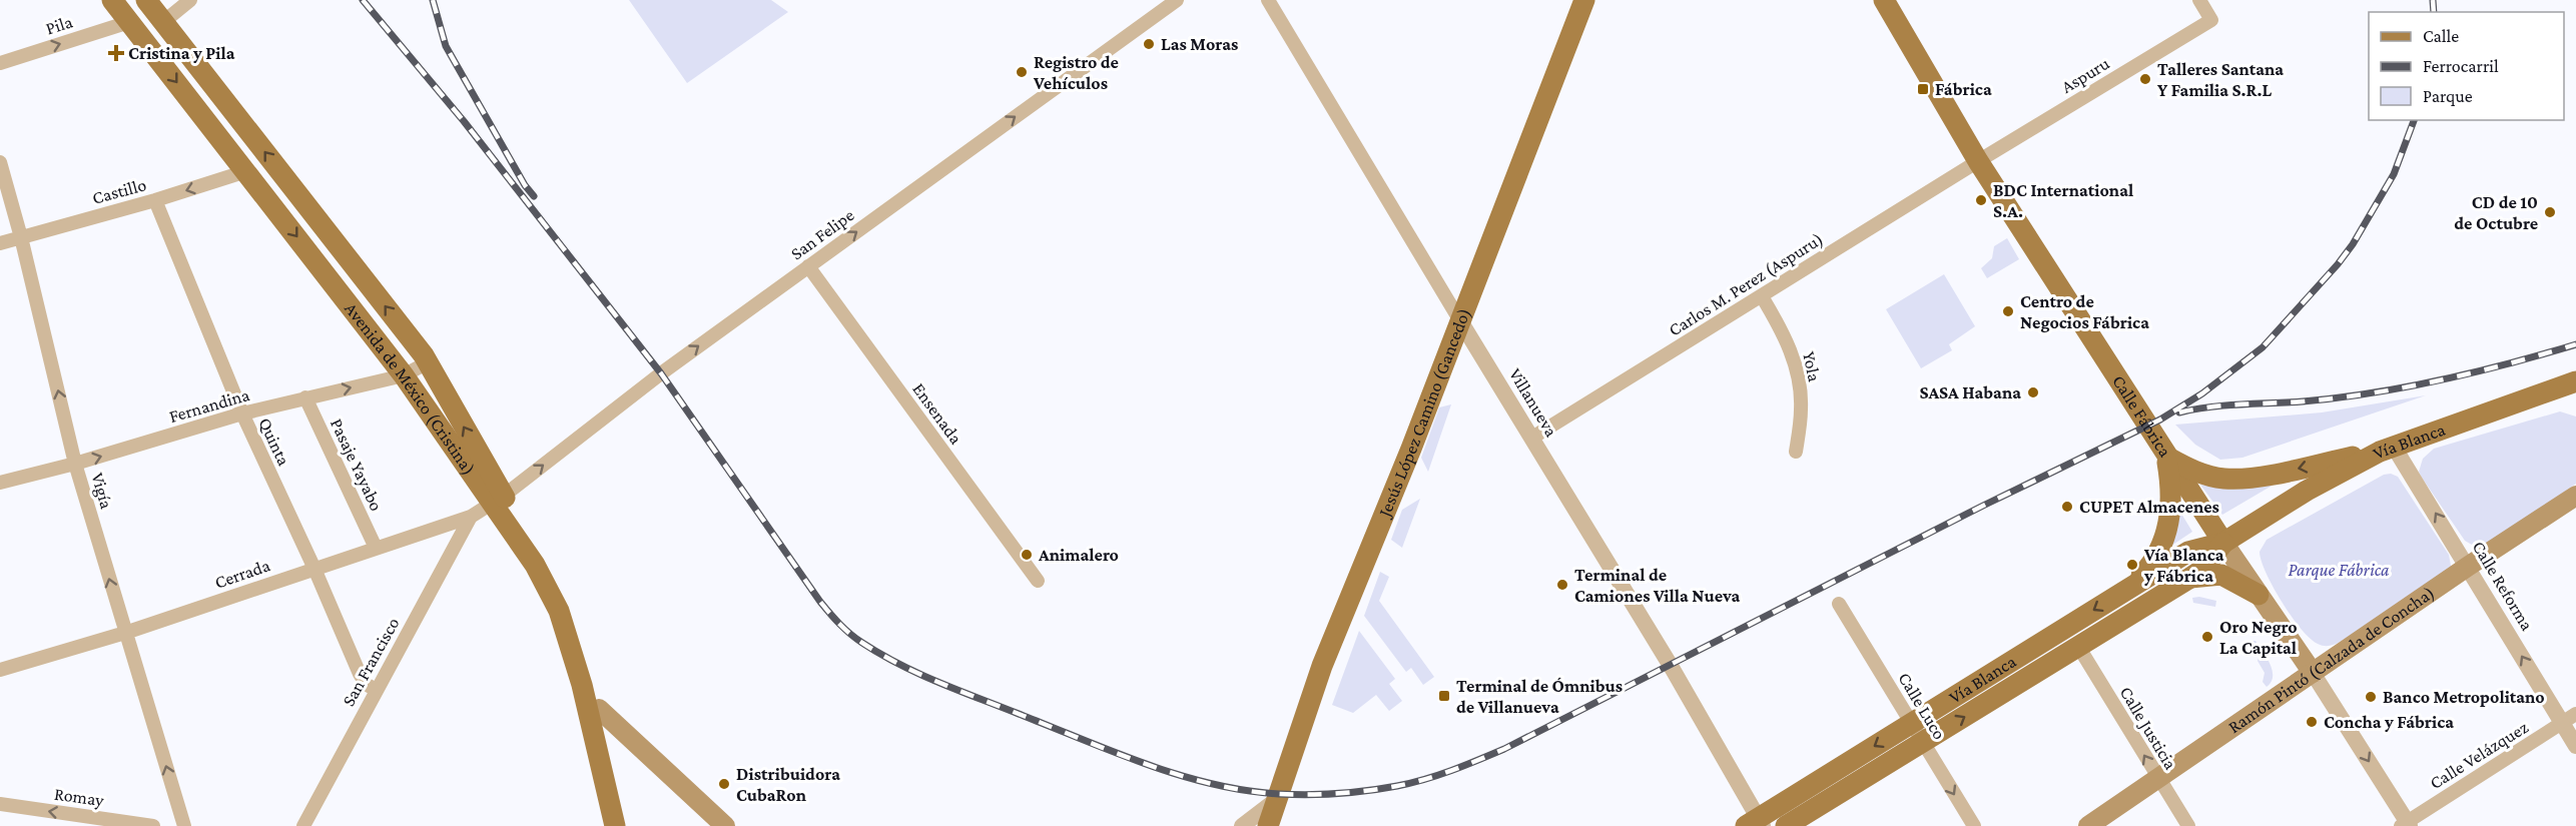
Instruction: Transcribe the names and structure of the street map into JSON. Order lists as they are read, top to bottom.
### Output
{
  "streets": {
    "main road": [
      "Avenida de México (Cristina)",
      "Jesús López Camino (Gancedo)",
      "Calle Fábrica",
      "Vía Blanca",
      "Ramón Pintó (Calzada de Concha)"
    ],
    "street": [
      "Pila",
      "Aspuru",
      "Castillo",
      "San Felipe",
      "Carlos M. Perez (Aspuru)",
      "Yola",
      "Villanueva",
      "Fernandina",
      "Ensenada",
      "Quinta",
      "Pasaje Yayabo",
      "Vigía",
      "Cerrada",
      "Calle Reforma",
      "San Francisco",
      "Calle Luco",
      "Calle Justicia",
      "Calle Velázquez",
      "Romay"
    ]
  },
  "crossings": [
    ["Pila", "Avenida de México (Cristina)"],
    ["Aspuru", "Carlos M. Perez (Aspuru)"],
    ["Aspuru", "Calle Fábrica"],
    ["Castillo", "Avenida de México (Cristina)"],
    ["Castillo", "Quinta"],
    ["Castillo", "Vigía"],
    ["San Felipe", "Avenida de México (Cristina)"],
    ["San Felipe", "Ensenada"],
    ["San Felipe", "Cerrada"],
    ["Carlos M. Perez (Aspuru)", "Yola"],
    ["Carlos M. Perez (Aspuru)", "Villanueva"],
    ["Carlos M. Perez (Aspuru)", "Calle Fábrica"],
    ["Avenida de México (Cristina)", "Fernandina"],
    ["Avenida de México (Cristina)", "Cerrada"],
    ["Villanueva", "Jesús López Camino (Gancedo)"],
    ["Villanueva", "Vía Blanca"],
    ["Fernandina", "Quinta"],
    ["Fernandina", "Pasaje Yayabo"],
    ["Fernandina", "Vigía"],
    ["Calle Fábrica", "Vía Blanca"],
    ["Calle Fábrica", "Ramón Pintó (Calzada de Concha)"],
    ["Calle Fábrica", "Calle Velázquez"],
    ["Quinta", "Cerrada"],
    ["Quinta", "San Francisco"],
    ["Vía Blanca", "Calle Reforma"],
    ["Vía Blanca", "Calle Luco"],
    ["Vía Blanca", "Calle Justicia"],
    ["Pasaje Yayabo", "Cerrada"],
    ["Vigía", "Cerrada"],
    ["Cerrada", "San Francisco"],
    ["Calle Reforma", "Ramón Pintó (Calzada de Concha)"],
    ["Calle Reforma", "Calle Velázquez"],
    ["Ramón Pintó (Calzada de Concha)", "Calle Justicia"]
  ],
  "one_way": [
    "Pila",
    "Castillo",
    "San Felipe",
    "Fernandina",
    "Vigía",
    "Calle Reforma",
    "Calle Luco",
    "Calle Justicia",
    "Romay"
  ],
  "parks": ["Parque Fábrica"],
  "places": {
    "other": [
      "Las Moras",
      "Registro de Vehículos",
      "Talleres Santana Y Familia S.R.L",
      "BDC International S.A.",
      "CD de 10 de Octubre",
      "Centro de Negocios Fábrica",
      "SASA Habana",
      "CUPET Almacenes",
      "Animalero",
      "Vía Blanca y Fábrica",
      "Terminal de Camiones Villa Nueva",
      "Oro Negro La Capital",
      "Banco Metropolitano",
      "Concha y Fábrica",
      "Distribuidora CubaRon"
    ],
    "health": ["Cristina y Pila"],
    "transit": ["Fábrica", "Terminal de Ómnibus de Villanueva"]
  },
  "legend": ["Calle", "Ferrocarril", "Parque"]
}
